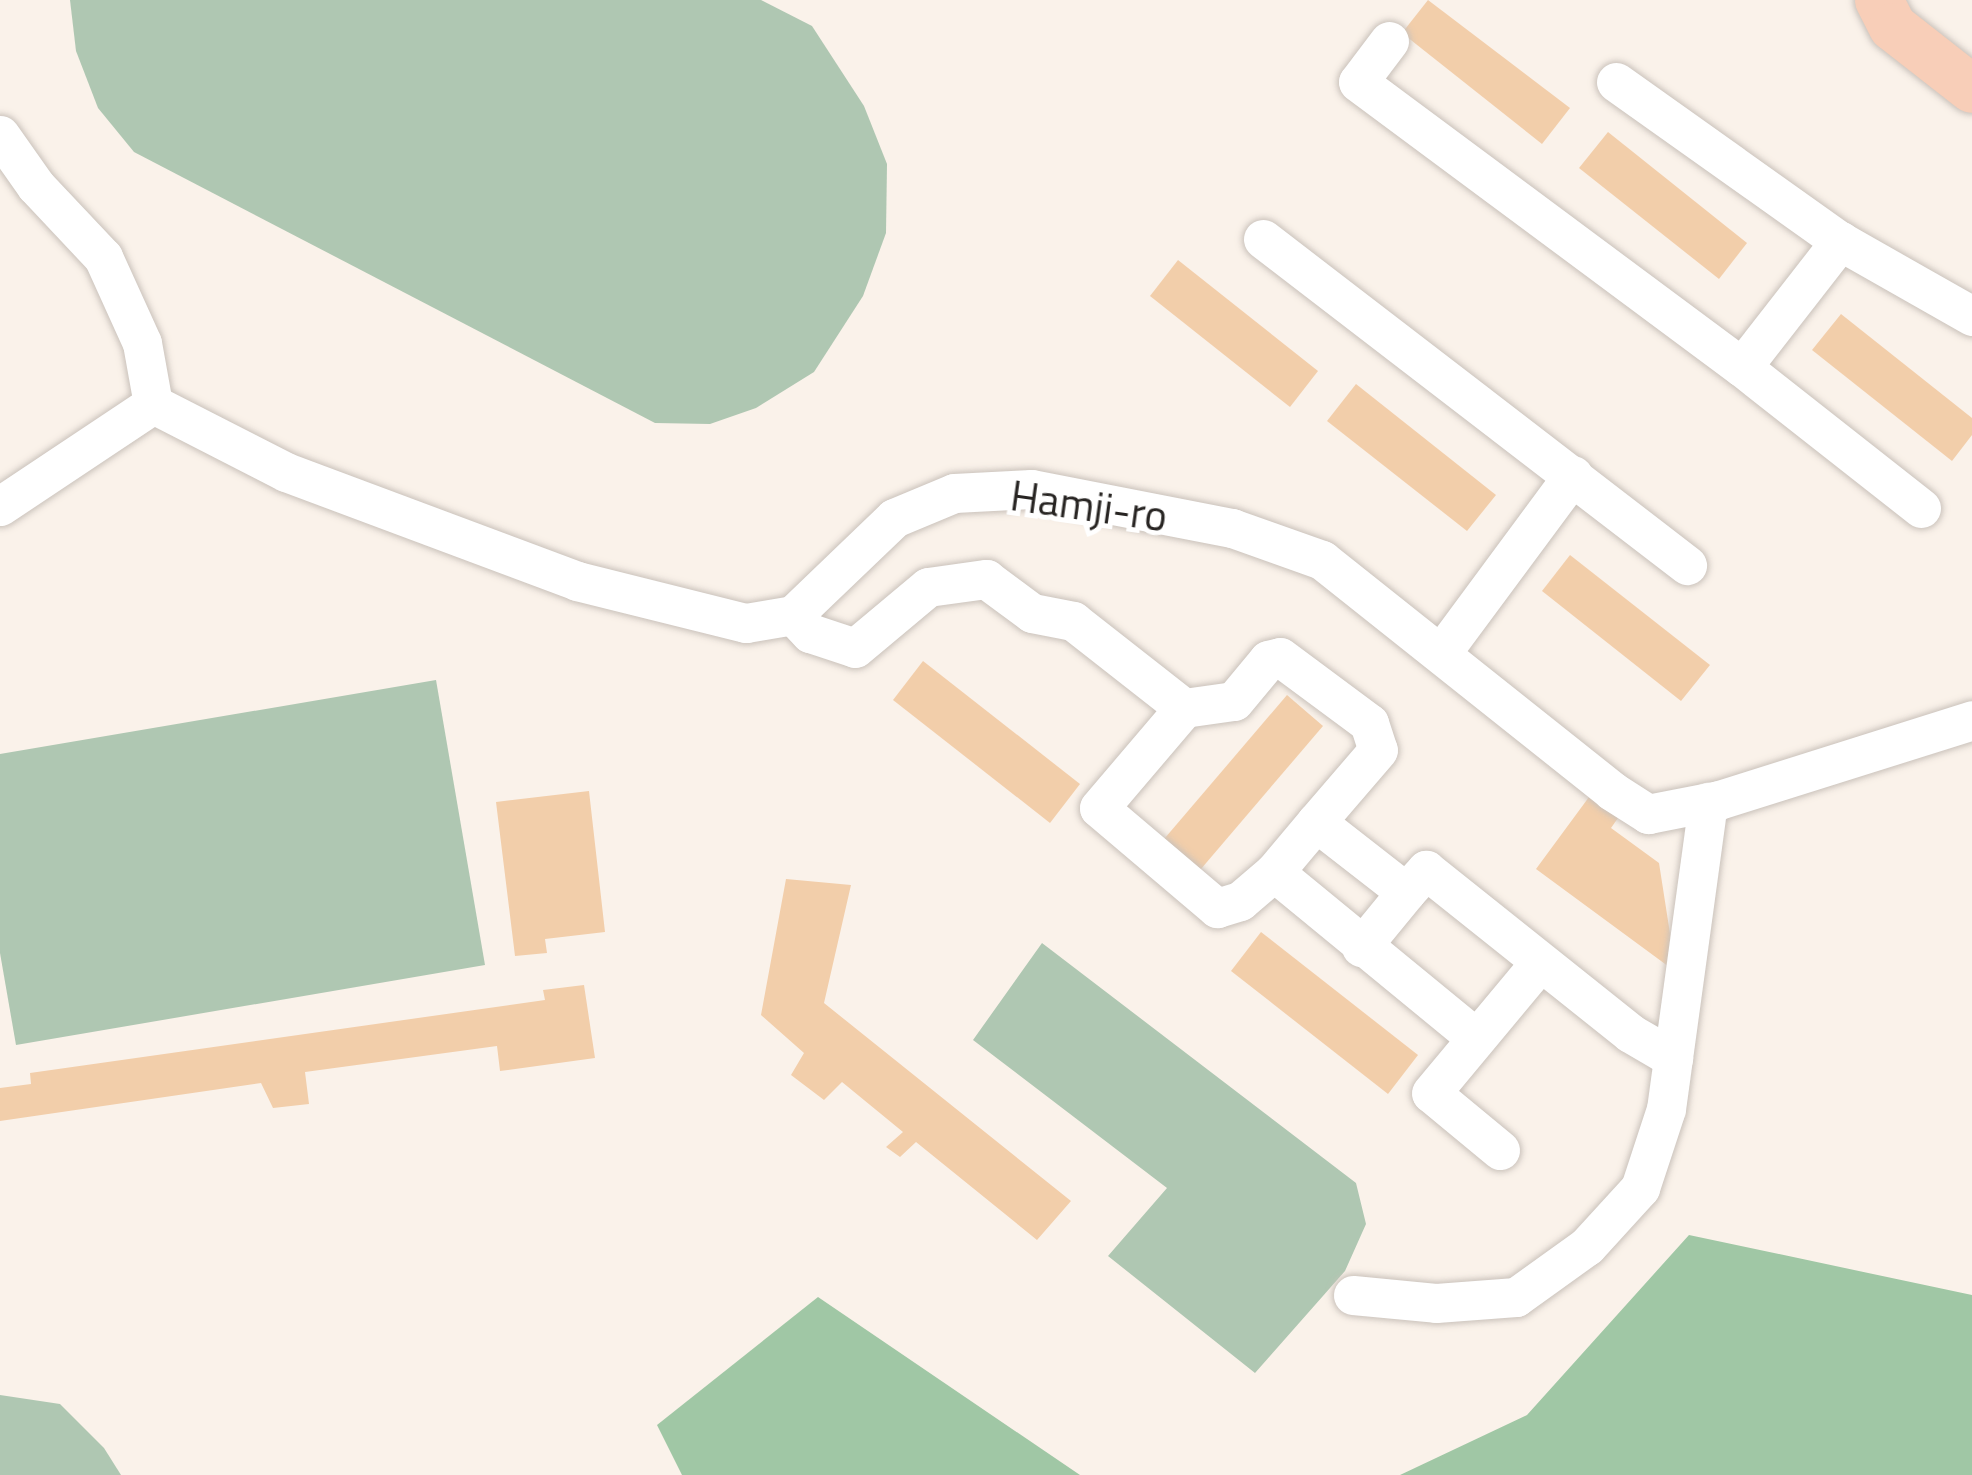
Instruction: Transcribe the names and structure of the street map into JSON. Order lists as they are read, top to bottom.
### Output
{
  "streets": {
    "street": ["Hamji-ro"]
  }
}
